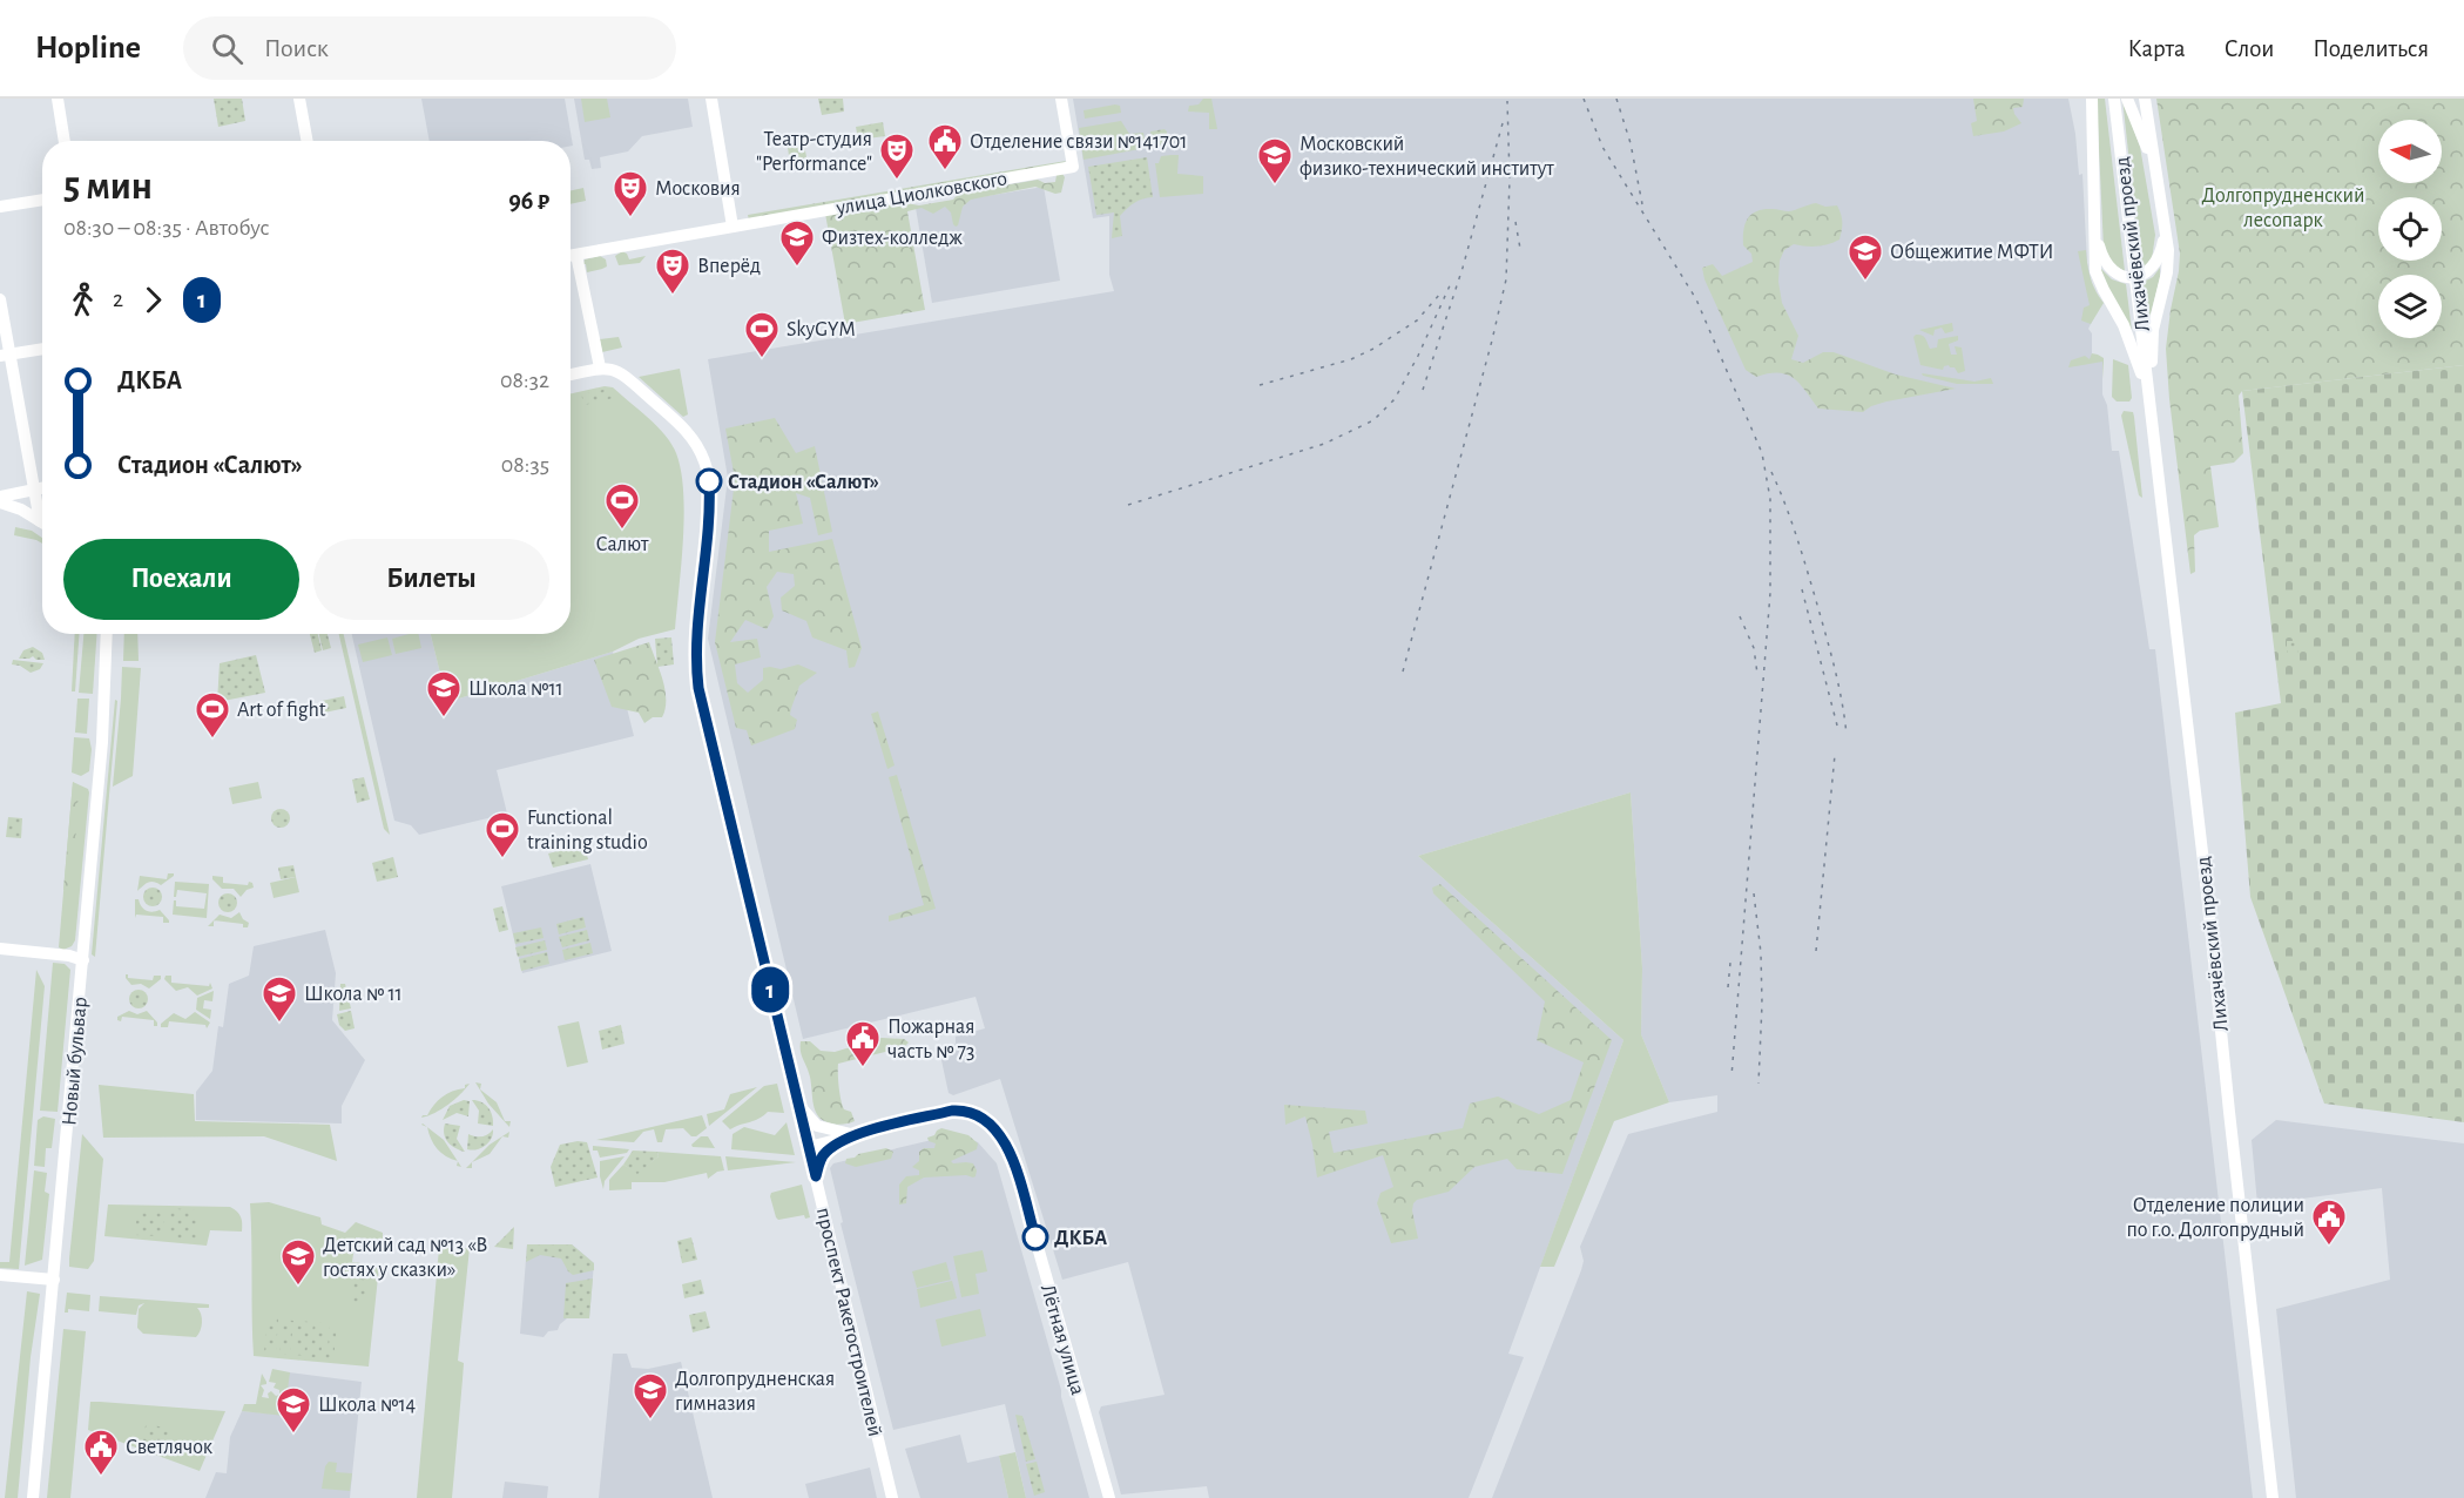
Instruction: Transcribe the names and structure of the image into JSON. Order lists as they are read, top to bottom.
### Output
{
  "streets": {
    "main road": [
      "улица Циолковского",
      "Лихачёвский проезд",
      "Новый бульвар",
      "проспект Ракетостроителей",
      "Лётная улица"
    ]
  },
  "crossings": [
    ["проспект Ракетостроителей", "Лётная улица"]
  ],
  "parks": ["Долгопрудненский лесопарк"],
  "places": {
    "public building": [
      "Отделение связи №141701",
      "Пожарная часть № 73",
      "Отделение полиции по г.о. Долгопрудный",
      "Светлячок"
    ],
    "theatre": ["Театр-студия \"Performance\"", "Московия", "Вперёд"],
    "school or university": [
      "Московский физико-технический институт",
      "Физтех-колледж",
      "Общежитие МФТИ",
      "Школа №11",
      "Школа № 11",
      "Детский сад №13 «В гостях у сказки»",
      "Долгопрудненская гимназия",
      "Школа №14"
    ],
    "sports": [
      "SkyGYM",
      "Салют",
      "Art of fight",
      "Functional training studio"
    ],
    "other": ["Стадион «Салют»", "ДКБА"]
  },
  "lines": ["bus line 1"],
  "north": "left",
  "page": {
    "header": "Hopline",
    "search": "Поиск",
    "nav": ["Карта", "Слои", "Поделиться"],
    "on_map": "1",
    "heading": ["5 мин", "08:30 – 08:35 · Автобус", "96 ₽"],
    "legs": ["2", "1"],
    "list": [
      {
        "name": "ДКБА",
        "value": "08:32"
      },
      {
        "name": "Стадион «Салют»",
        "value": "08:35"
      }
    ],
    "buttons": ["Поехали", "Билеты"]
  }
}
